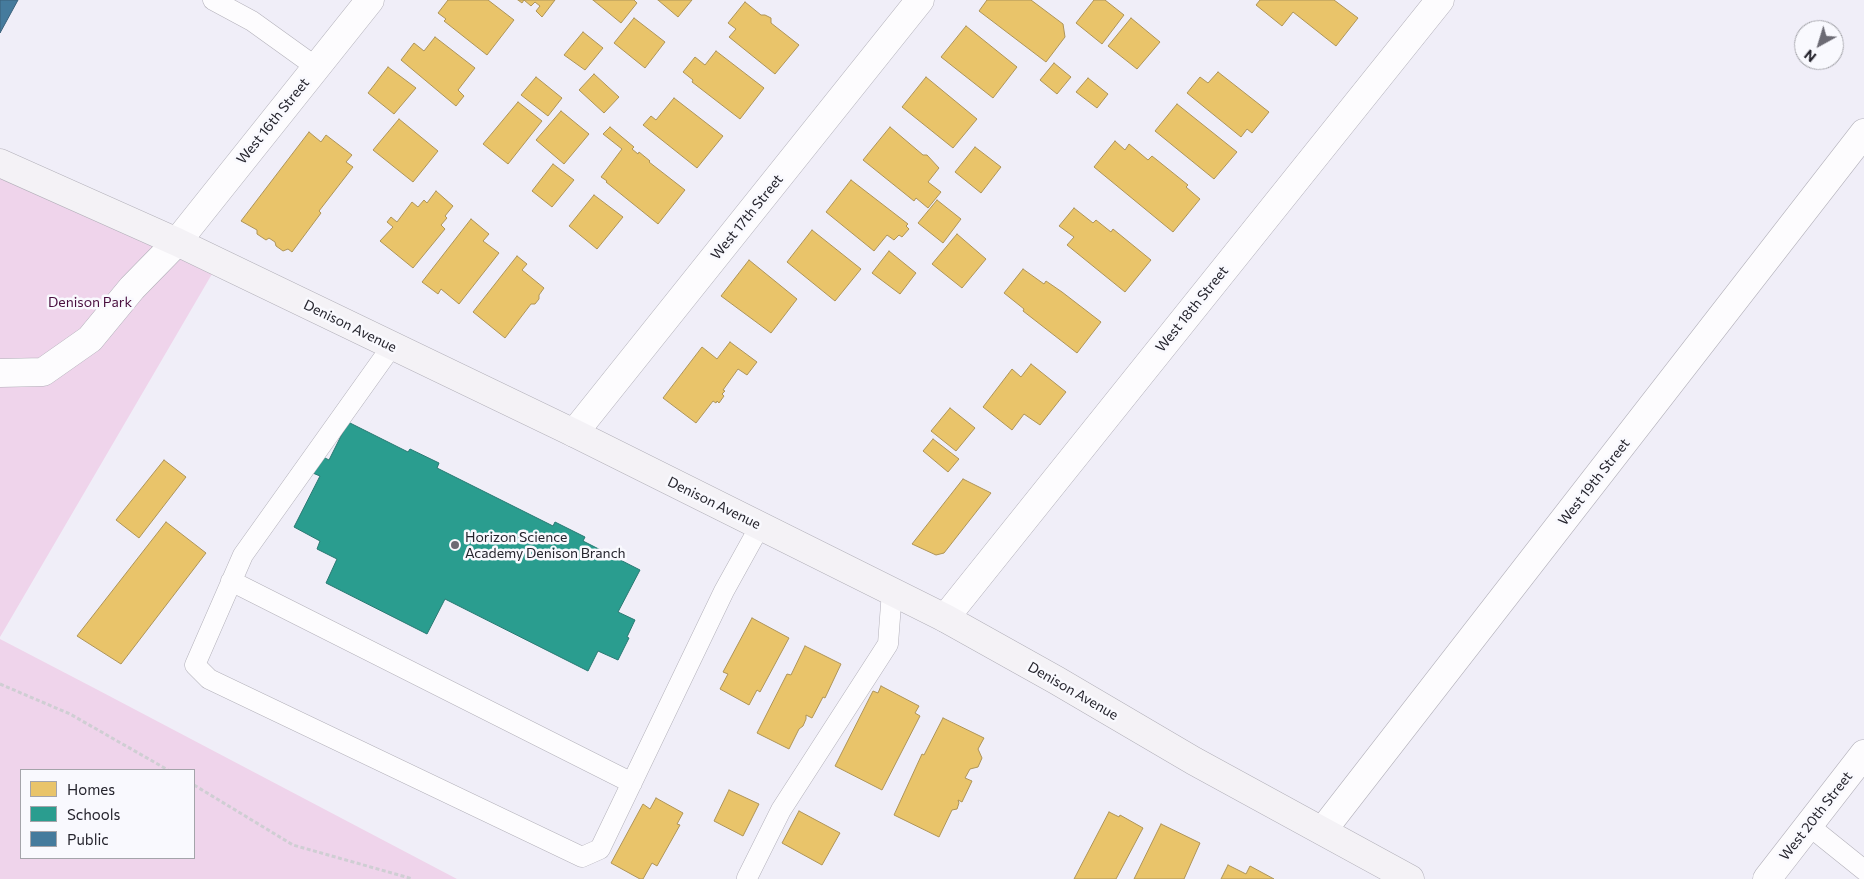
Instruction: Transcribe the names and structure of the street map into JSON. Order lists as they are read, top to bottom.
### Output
{
  "streets": {
    "main road": ["Denison Avenue"],
    "street": [
      "West 16th Street",
      "West 17th Street",
      "West 18th Street",
      "West 19th Street",
      "West 20th Street"
    ]
  },
  "crossings": [
    ["West 16th Street", "Denison Avenue"],
    ["West 17th Street", "Denison Avenue"],
    ["West 18th Street", "Denison Avenue"],
    ["Denison Avenue", "West 19th Street"]
  ],
  "parks": ["Denison Park"],
  "places": ["Horizon Science Academy Denison Branch"],
  "legend": ["Homes", "Schools", "Public"],
  "north": "bottom left"
}
